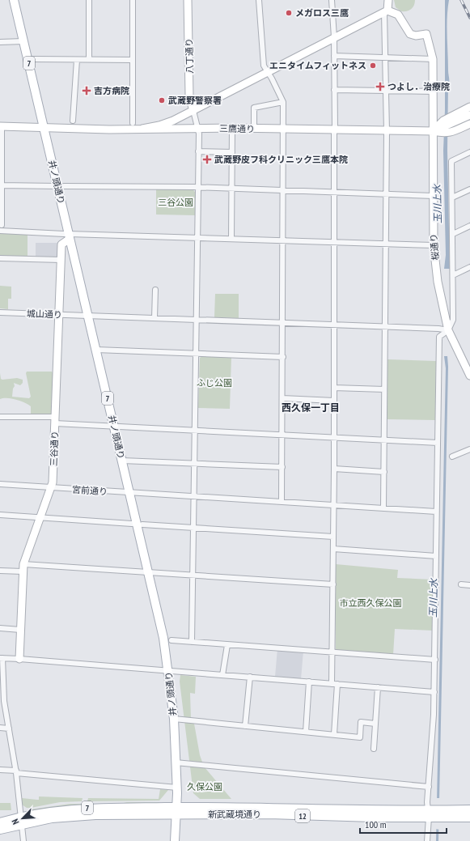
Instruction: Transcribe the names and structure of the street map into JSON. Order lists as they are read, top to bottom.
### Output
{
  "streets": {
    "main road": [
      "7",
      "井ノ頭通り",
      "新武蔵境通り",
      "12"
    ],
    "street": [
      "八丁通り",
      "三鷹通り",
      "桜通り",
      "城山通り",
      "三谷通り",
      "宮前通り"
    ]
  },
  "crossings": [
    ["三鷹通り", "井ノ頭通り"],
    ["三鷹通り", "桜通り"],
    ["井ノ頭通り", "城山通り"],
    ["井ノ頭通り", "三谷通り"],
    ["井ノ頭通り", "宮前通り"],
    ["井ノ頭通り", "新武蔵境通り"],
    ["桜通り", "城山通り"],
    ["城山通り", "三谷通り"],
    ["三谷通り", "宮前通り"]
  ],
  "districts": ["西久保一丁目"],
  "water": ["玉川上水"],
  "parks": [
    "三谷公園",
    "ふじ公園",
    "市立西久保公園",
    "久保公園"
  ],
  "places": {
    "other": ["メガロス三鷹", "エニタイムフィットネス", "武蔵野警察署"],
    "health": ["つよし．治療院", "吉方病院", "武蔵野皮フ科クリニック三鷹本院"]
  },
  "scale_bar": "100 m",
  "north": "bottom left"
}
